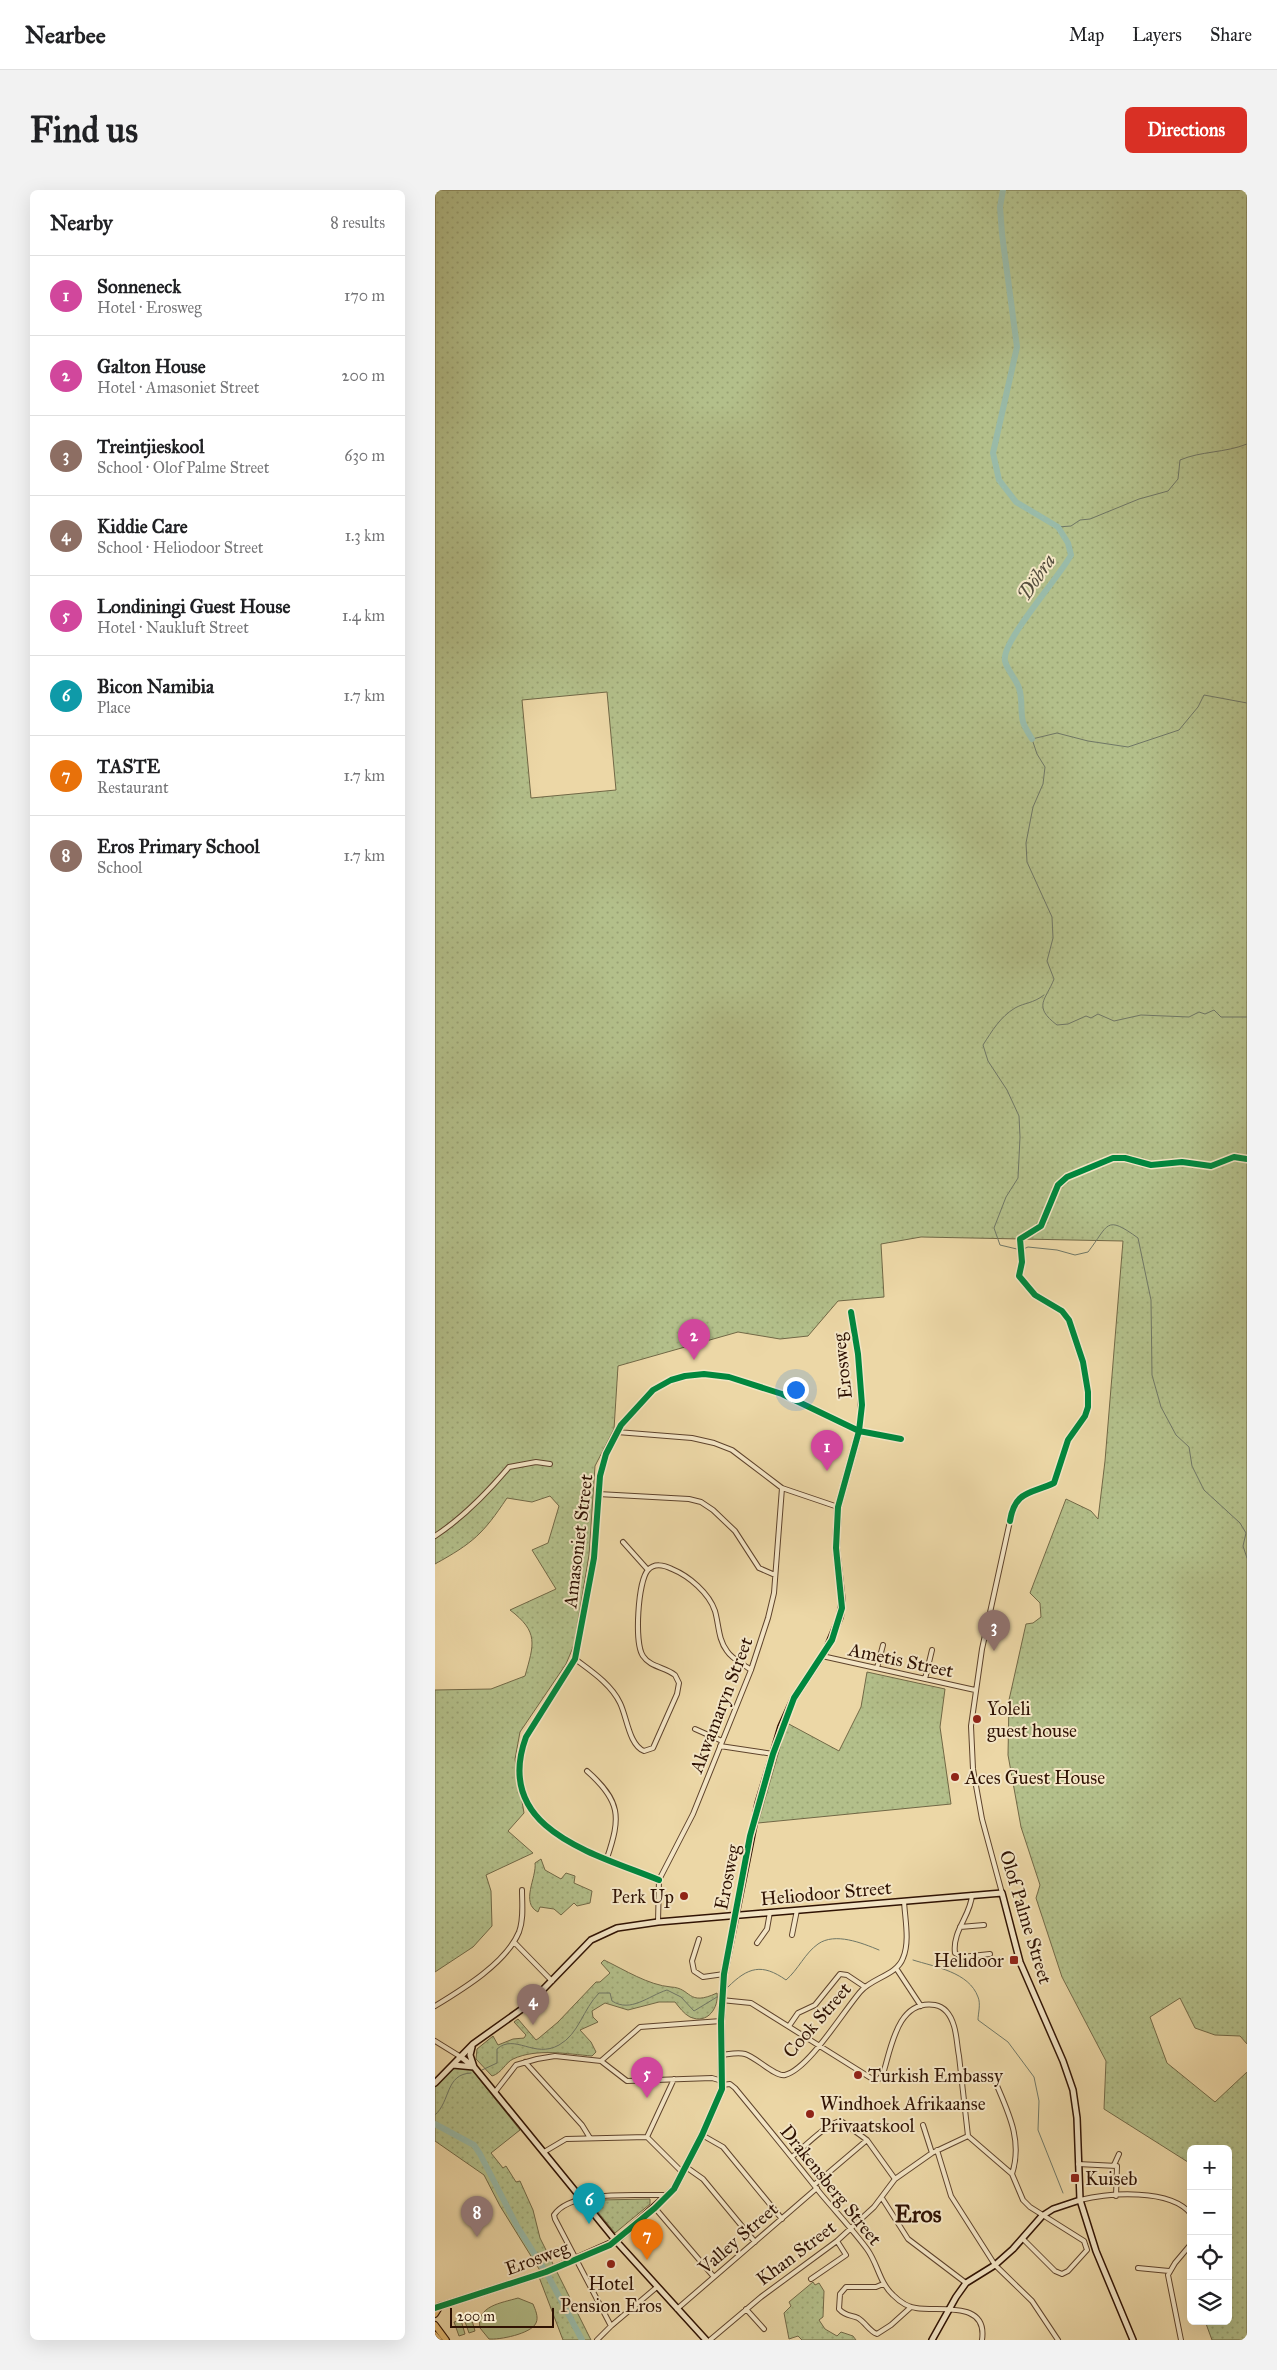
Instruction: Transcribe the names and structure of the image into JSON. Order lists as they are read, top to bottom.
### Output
{
  "streets": {
    "street": [
      "Erosweg",
      "Amasoniet Street",
      "Ametis Street",
      "Akwamaryn Street",
      "Heliodoor Street",
      "Olof Palme Street",
      "Cook Street",
      "Drakensberg Street",
      "Valley Street",
      "Khan Street"
    ]
  },
  "crossings": [
    ["Erosweg", "Amasoniet Street"],
    ["Erosweg", "Ametis Street"],
    ["Erosweg", "Heliodoor Street"],
    ["Erosweg", "Cook Street"],
    ["Erosweg", "Drakensberg Street"],
    ["Amasoniet Street", "Akwamaryn Street"],
    ["Ametis Street", "Olof Palme Street"],
    ["Akwamaryn Street", "Heliodoor Street"],
    ["Heliodoor Street", "Olof Palme Street"],
    ["Drakensberg Street", "Valley Street"],
    ["Drakensberg Street", "Khan Street"]
  ],
  "districts": ["Eros"],
  "water": ["Döbra"],
  "places": {
    "other": [
      "Yoleli guest house",
      "Aces Guest House",
      "Perk Up",
      "Turkish Embassy",
      "Windhoek Afrikaanse Privaatskool",
      "Hotel Pension Eros"
    ],
    "transit": ["Helidoor", "Kuiseb"]
  },
  "scale_bar": "200 m",
  "page": {
    "header": "Nearbee",
    "nav": ["Map", "Layers", "Share"],
    "buttons": "Directions",
    "title": "Find us",
    "heading": ["Nearby", "8 results"],
    "list": [
      {
        "mark": "1",
        "name": "Sonneneck",
        "note": "Hotel · Erosweg",
        "value": "170 m"
      },
      {
        "mark": "2",
        "name": "Galton House",
        "note": "Hotel · Amasoniet Street",
        "value": "200 m"
      },
      {
        "mark": "3",
        "name": "Treintjieskool",
        "note": "School · Olof Palme Street",
        "value": "630 m"
      },
      {
        "mark": "4",
        "name": "Kiddie Care",
        "note": "School · Heliodoor Street",
        "value": "1.3 km"
      },
      {
        "mark": "5",
        "name": "Londiningi Guest House",
        "note": "Hotel · Naukluft Street",
        "value": "1.4 km"
      },
      {
        "mark": "6",
        "name": "Bicon Namibia",
        "note": "Place",
        "value": "1.7 km"
      },
      {
        "mark": "7",
        "name": "TASTE",
        "note": "Restaurant",
        "value": "1.7 km"
      },
      {
        "mark": "8",
        "name": "Eros Primary School",
        "note": "School",
        "value": "1.7 km"
      }
    ],
    "pins": [
      "2",
      "1",
      "3",
      "4",
      "5",
      "6",
      "8",
      "7"
    ],
    "map_buttons": ["+", "−"],
    "scale": "200 m"
  }
}
